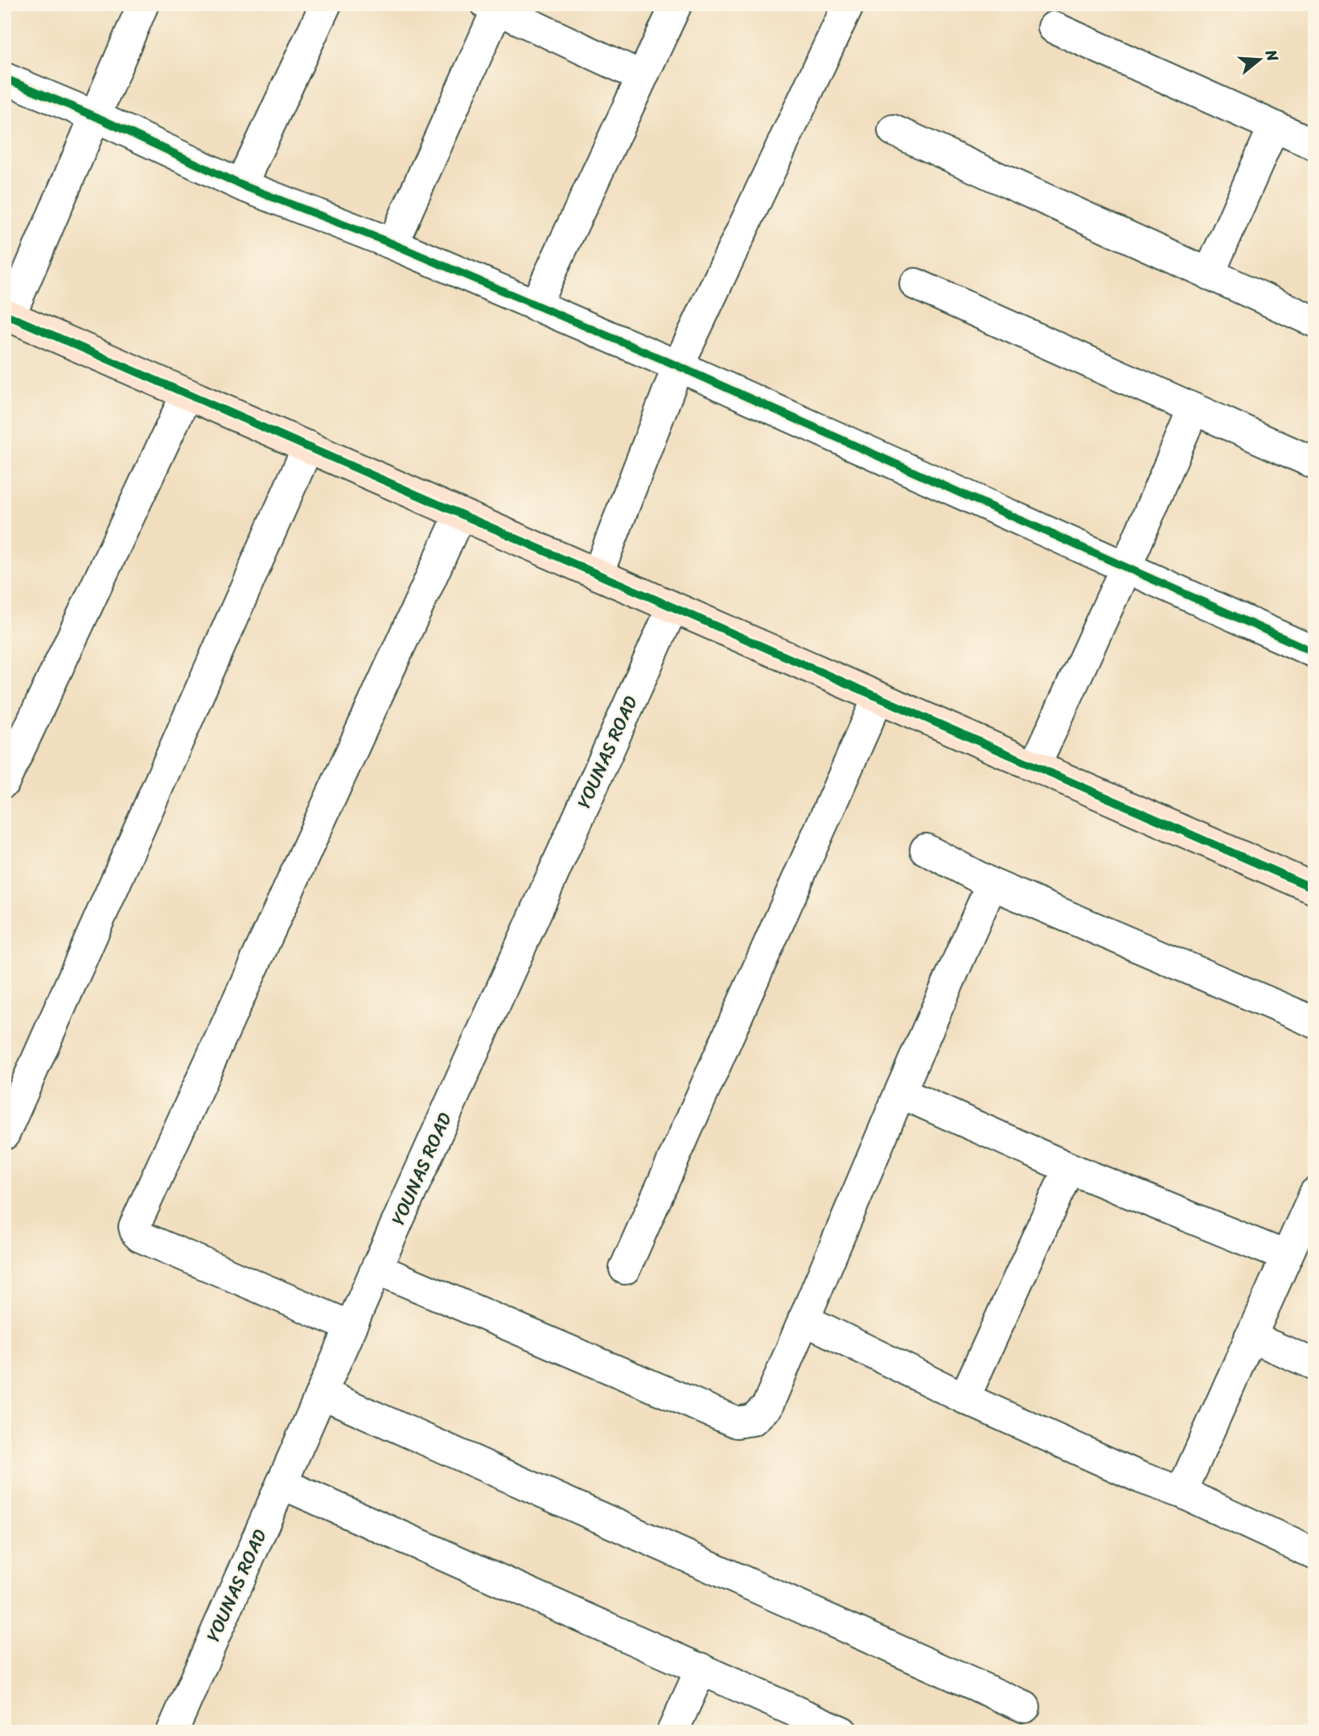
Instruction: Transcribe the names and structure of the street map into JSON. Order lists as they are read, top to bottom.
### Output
{
  "streets": {
    "street": ["YOUNAS ROAD"]
  },
  "north": "right"
}
